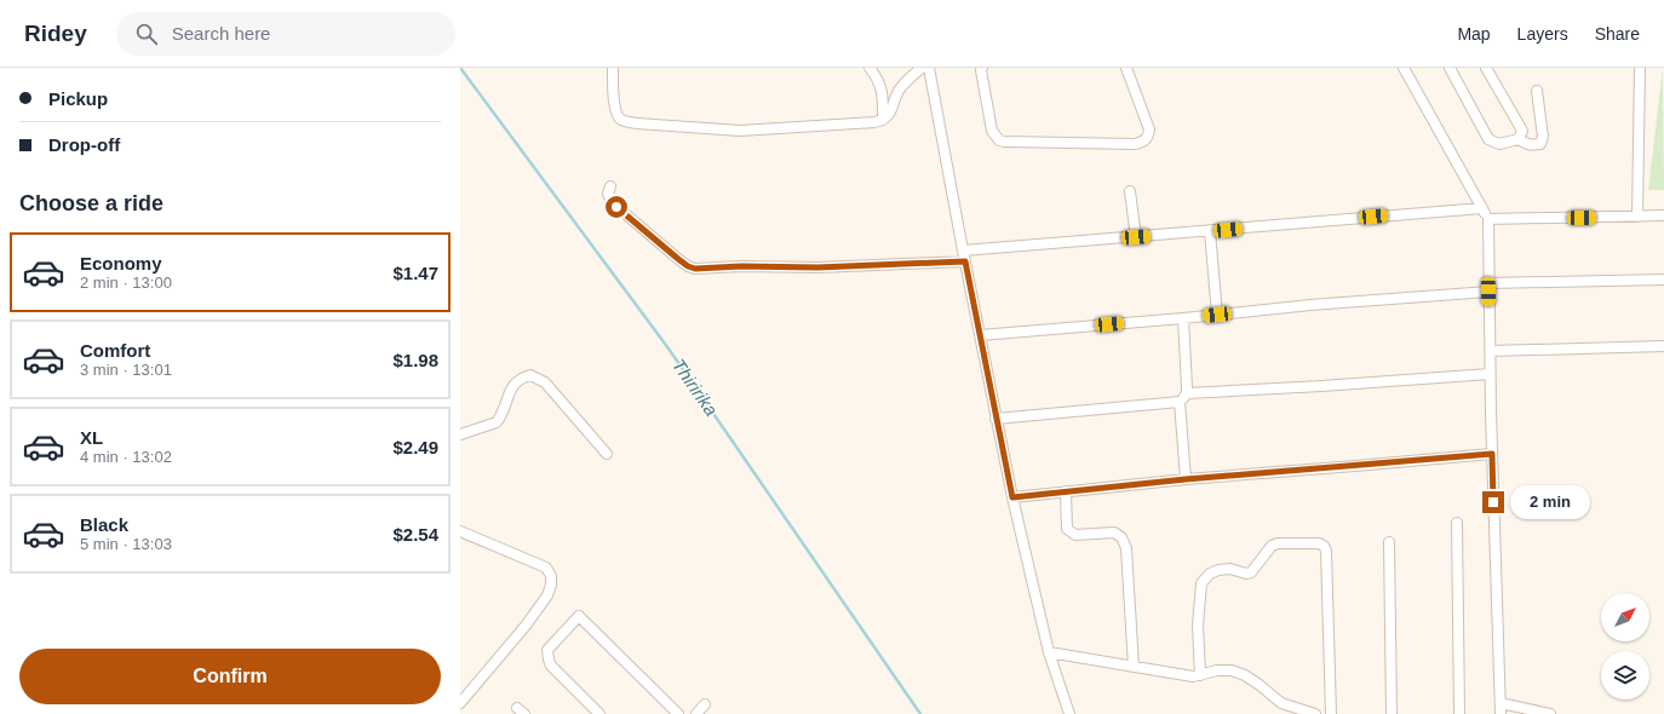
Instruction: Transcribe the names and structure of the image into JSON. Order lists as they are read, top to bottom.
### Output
{
  "water": ["Thiririka"],
  "north": "top right",
  "page": {
    "header": "Ridey",
    "search": "Search here",
    "nav": ["Map", "Layers", "Share"],
    "banner": ["Pickup", "Drop-off"],
    "heading": "Choose a ride",
    "list": [
      {
        "name": "Economy",
        "note": "2 min · 13:00",
        "value": "$1.47"
      },
      {
        "name": "Comfort",
        "note": "3 min · 13:01",
        "value": "$1.98"
      },
      {
        "name": "XL",
        "note": "4 min · 13:02",
        "value": "$2.49"
      },
      {
        "name": "Black",
        "note": "5 min · 13:03",
        "value": "$2.54"
      }
    ],
    "bubble": "2 min",
    "buttons": "Confirm"
  }
}
